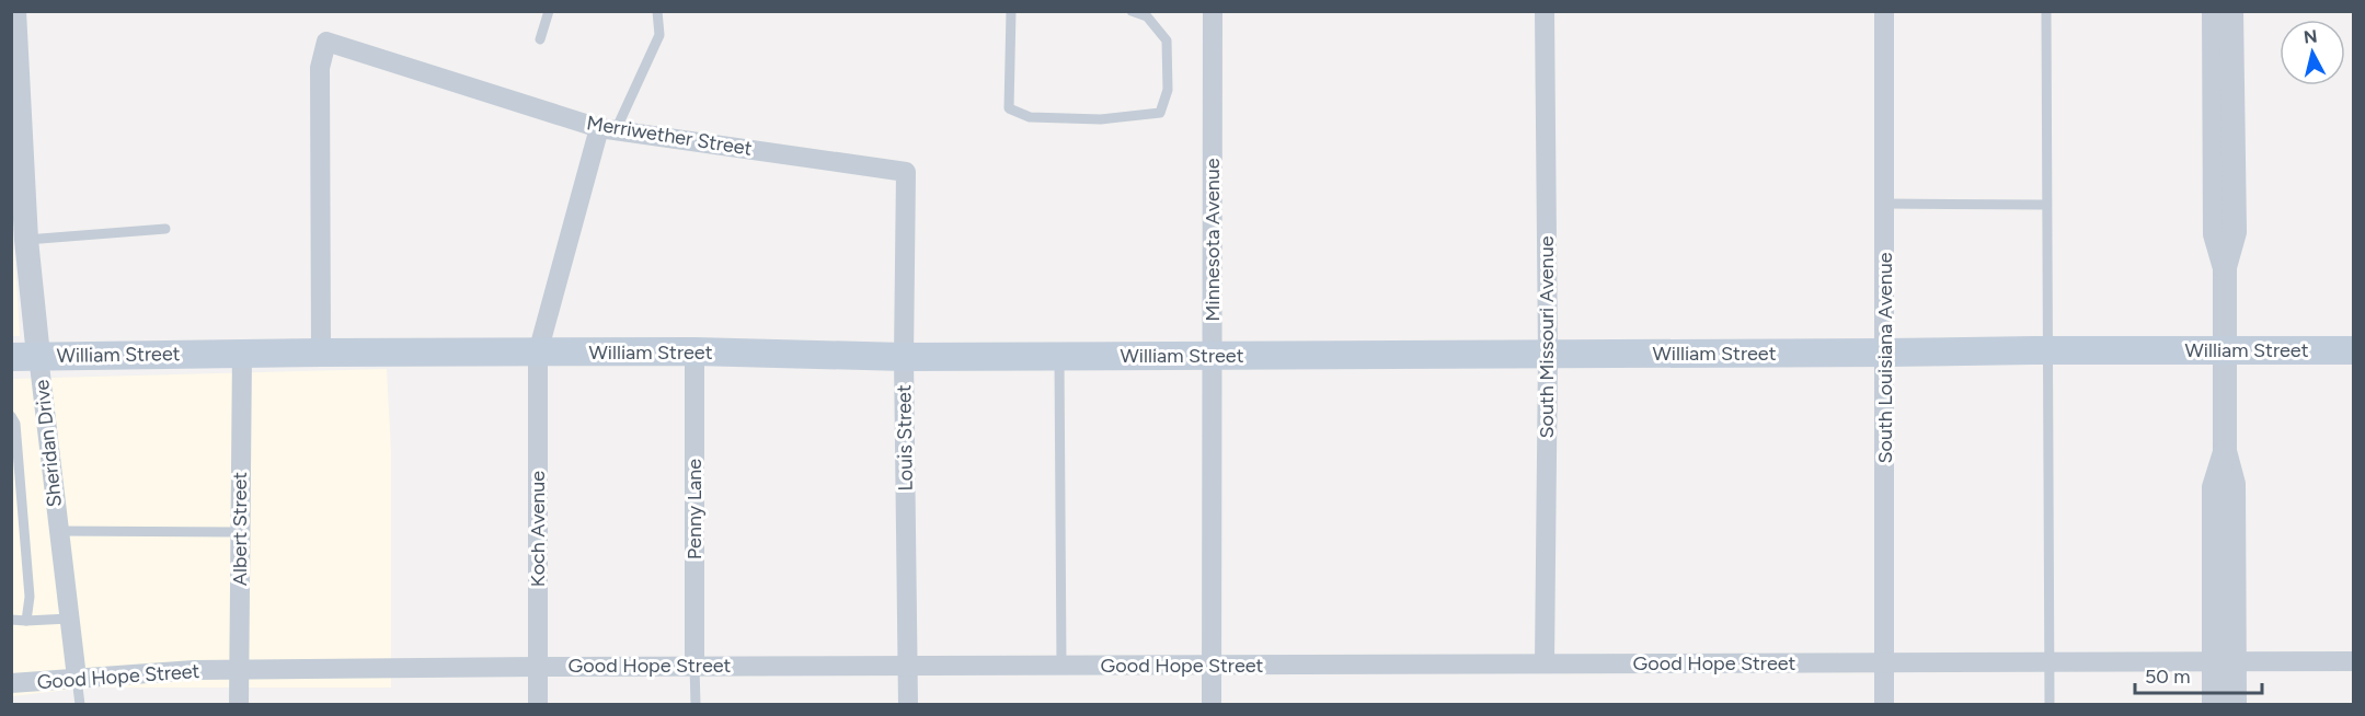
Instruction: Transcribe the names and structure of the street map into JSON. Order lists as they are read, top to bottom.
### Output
{
  "streets": {
    "main road": ["William Street"],
    "street": [
      "Merriwether Street",
      "Minnesota Avenue",
      "South Missouri Avenue",
      "South Louisiana Avenue",
      "Louis Street",
      "Sheridan Drive",
      "Penny Lane",
      "Albert Street",
      "Koch Avenue",
      "Good Hope Street"
    ]
  },
  "crossings": [
    ["Merriwether Street", "William Street"],
    ["Merriwether Street", "Louis Street"],
    ["Merriwether Street", "Koch Avenue"],
    ["Minnesota Avenue", "William Street"],
    ["Minnesota Avenue", "Good Hope Street"],
    ["South Missouri Avenue", "William Street"],
    ["South Missouri Avenue", "Good Hope Street"],
    ["William Street", "South Louisiana Avenue"],
    ["William Street", "Louis Street"],
    ["William Street", "Sheridan Drive"],
    ["William Street", "Penny Lane"],
    ["William Street", "Albert Street"],
    ["William Street", "Koch Avenue"],
    ["South Louisiana Avenue", "Good Hope Street"],
    ["Louis Street", "Good Hope Street"],
    ["Sheridan Drive", "Good Hope Street"],
    ["Penny Lane", "Good Hope Street"],
    ["Albert Street", "Good Hope Street"],
    ["Koch Avenue", "Good Hope Street"]
  ],
  "scale_bar": "50 m",
  "north": "top"
}
